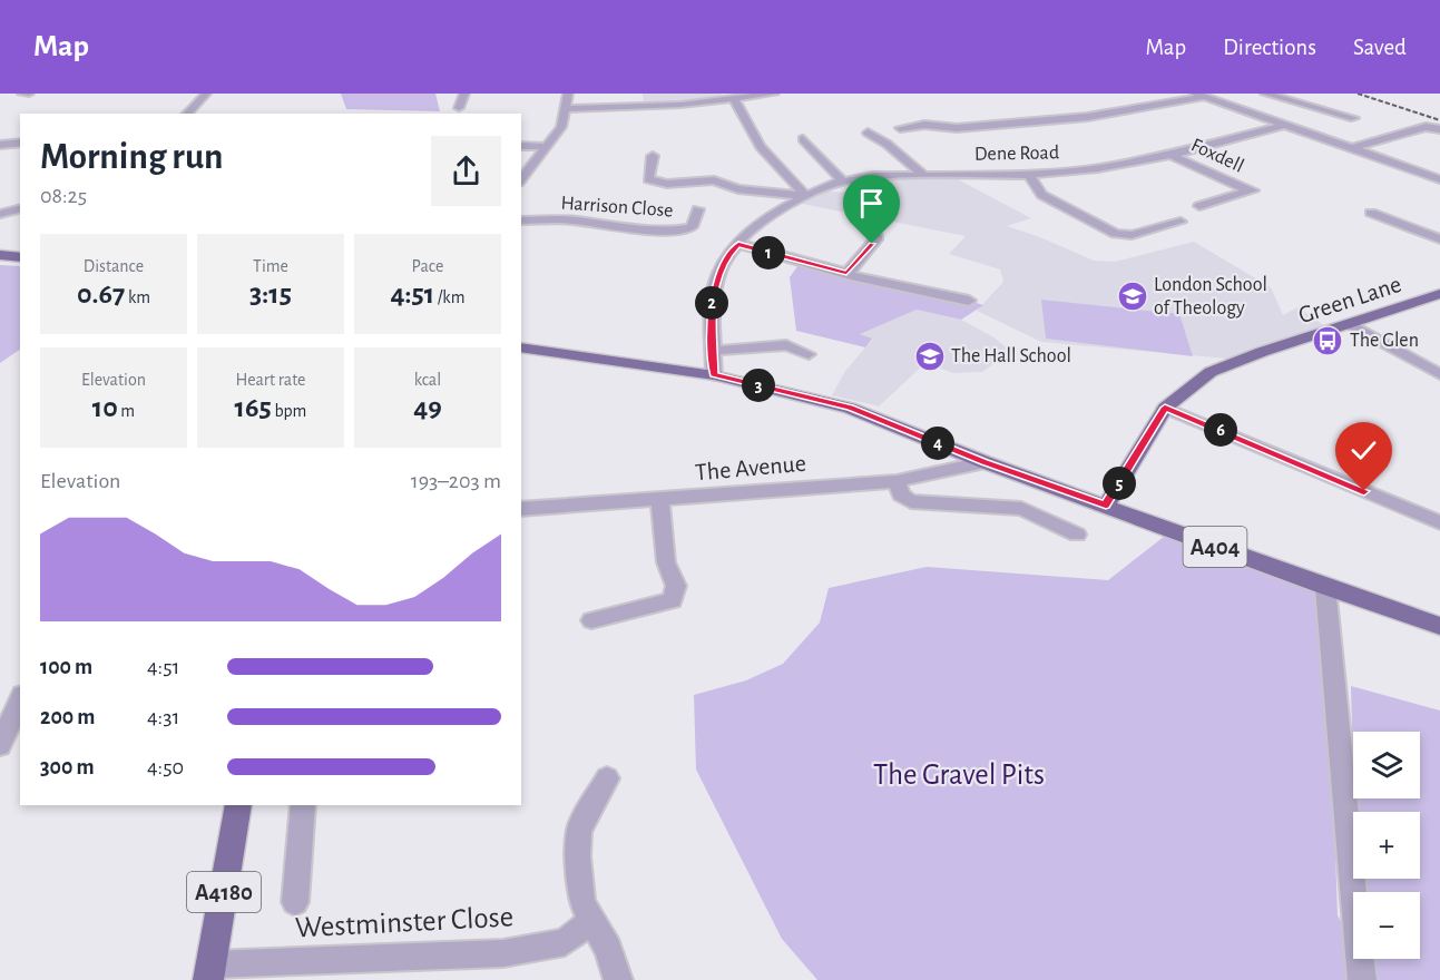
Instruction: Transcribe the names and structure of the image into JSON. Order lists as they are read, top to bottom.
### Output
{
  "streets": {
    "main road": ["Green Lane", "A404", "A4180"],
    "street": [
      "Dene Road",
      "Foxdell",
      "Harrison Close",
      "The Avenue",
      "Westminster Close"
    ]
  },
  "crossings": [
    ["Dene Road", "Foxdell"],
    ["Dene Road", "A404"],
    ["Green Lane", "A404"],
    ["The Avenue", "A404"],
    ["A4180", "Westminster Close"]
  ],
  "parks": ["The Gravel Pits"],
  "places": {
    "school or university": ["London School of Theology", "The Hall School"],
    "bus stop": ["The Glen"]
  },
  "page": {
    "header": "Map",
    "nav": ["Map", "Directions", "Saved"],
    "heading": ["Morning run", "08:25"],
    "stats": [
      ["Distance", "0.67 km"],
      ["Time", "3:15"],
      ["Pace", "4:51 /km"],
      ["Elevation", "10 m"],
      ["Heart rate", "165 bpm"],
      ["kcal", "49"]
    ],
    "pins": [
      "1",
      "2",
      "3",
      "6",
      "4",
      "5"
    ],
    "chart": ["Elevation", "193–203 m"],
    "list": [
      {
        "name": "100 m",
        "note": "4:51"
      },
      {
        "name": "200 m",
        "note": "4:31"
      },
      {
        "name": "300 m",
        "note": "4:50"
      }
    ],
    "map_buttons": ["+", "−"]
  }
}
